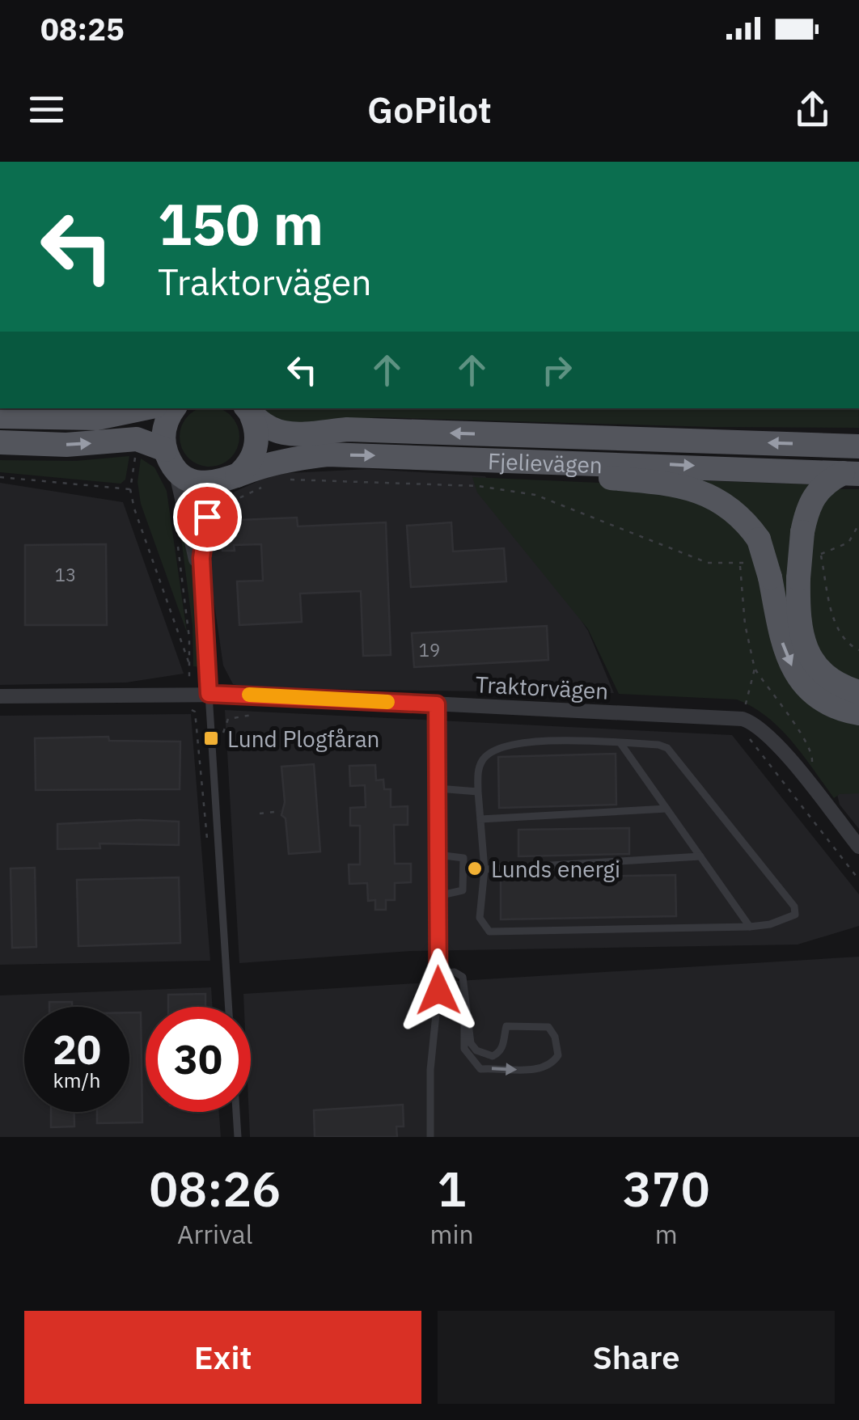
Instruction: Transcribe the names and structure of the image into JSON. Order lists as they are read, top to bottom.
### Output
{
  "streets": {
    "main road": ["Fjelievägen"],
    "street": ["Traktorvägen"]
  },
  "places": {
    "transit": ["Lund Plogfåran"],
    "other": ["Lunds energi"]
  },
  "house_numbers": ["13", "19"],
  "page": {
    "status": "08:25",
    "header": "GoPilot",
    "turn": ["150 m", "Traktorvägen"],
    "speed": "20 km/h",
    "limit": "30",
    "eta": [
      "08:26",
      "Arrival",
      "1",
      "min",
      "370",
      "m"
    ],
    "buttons": ["Exit", "Share"]
  }
}
